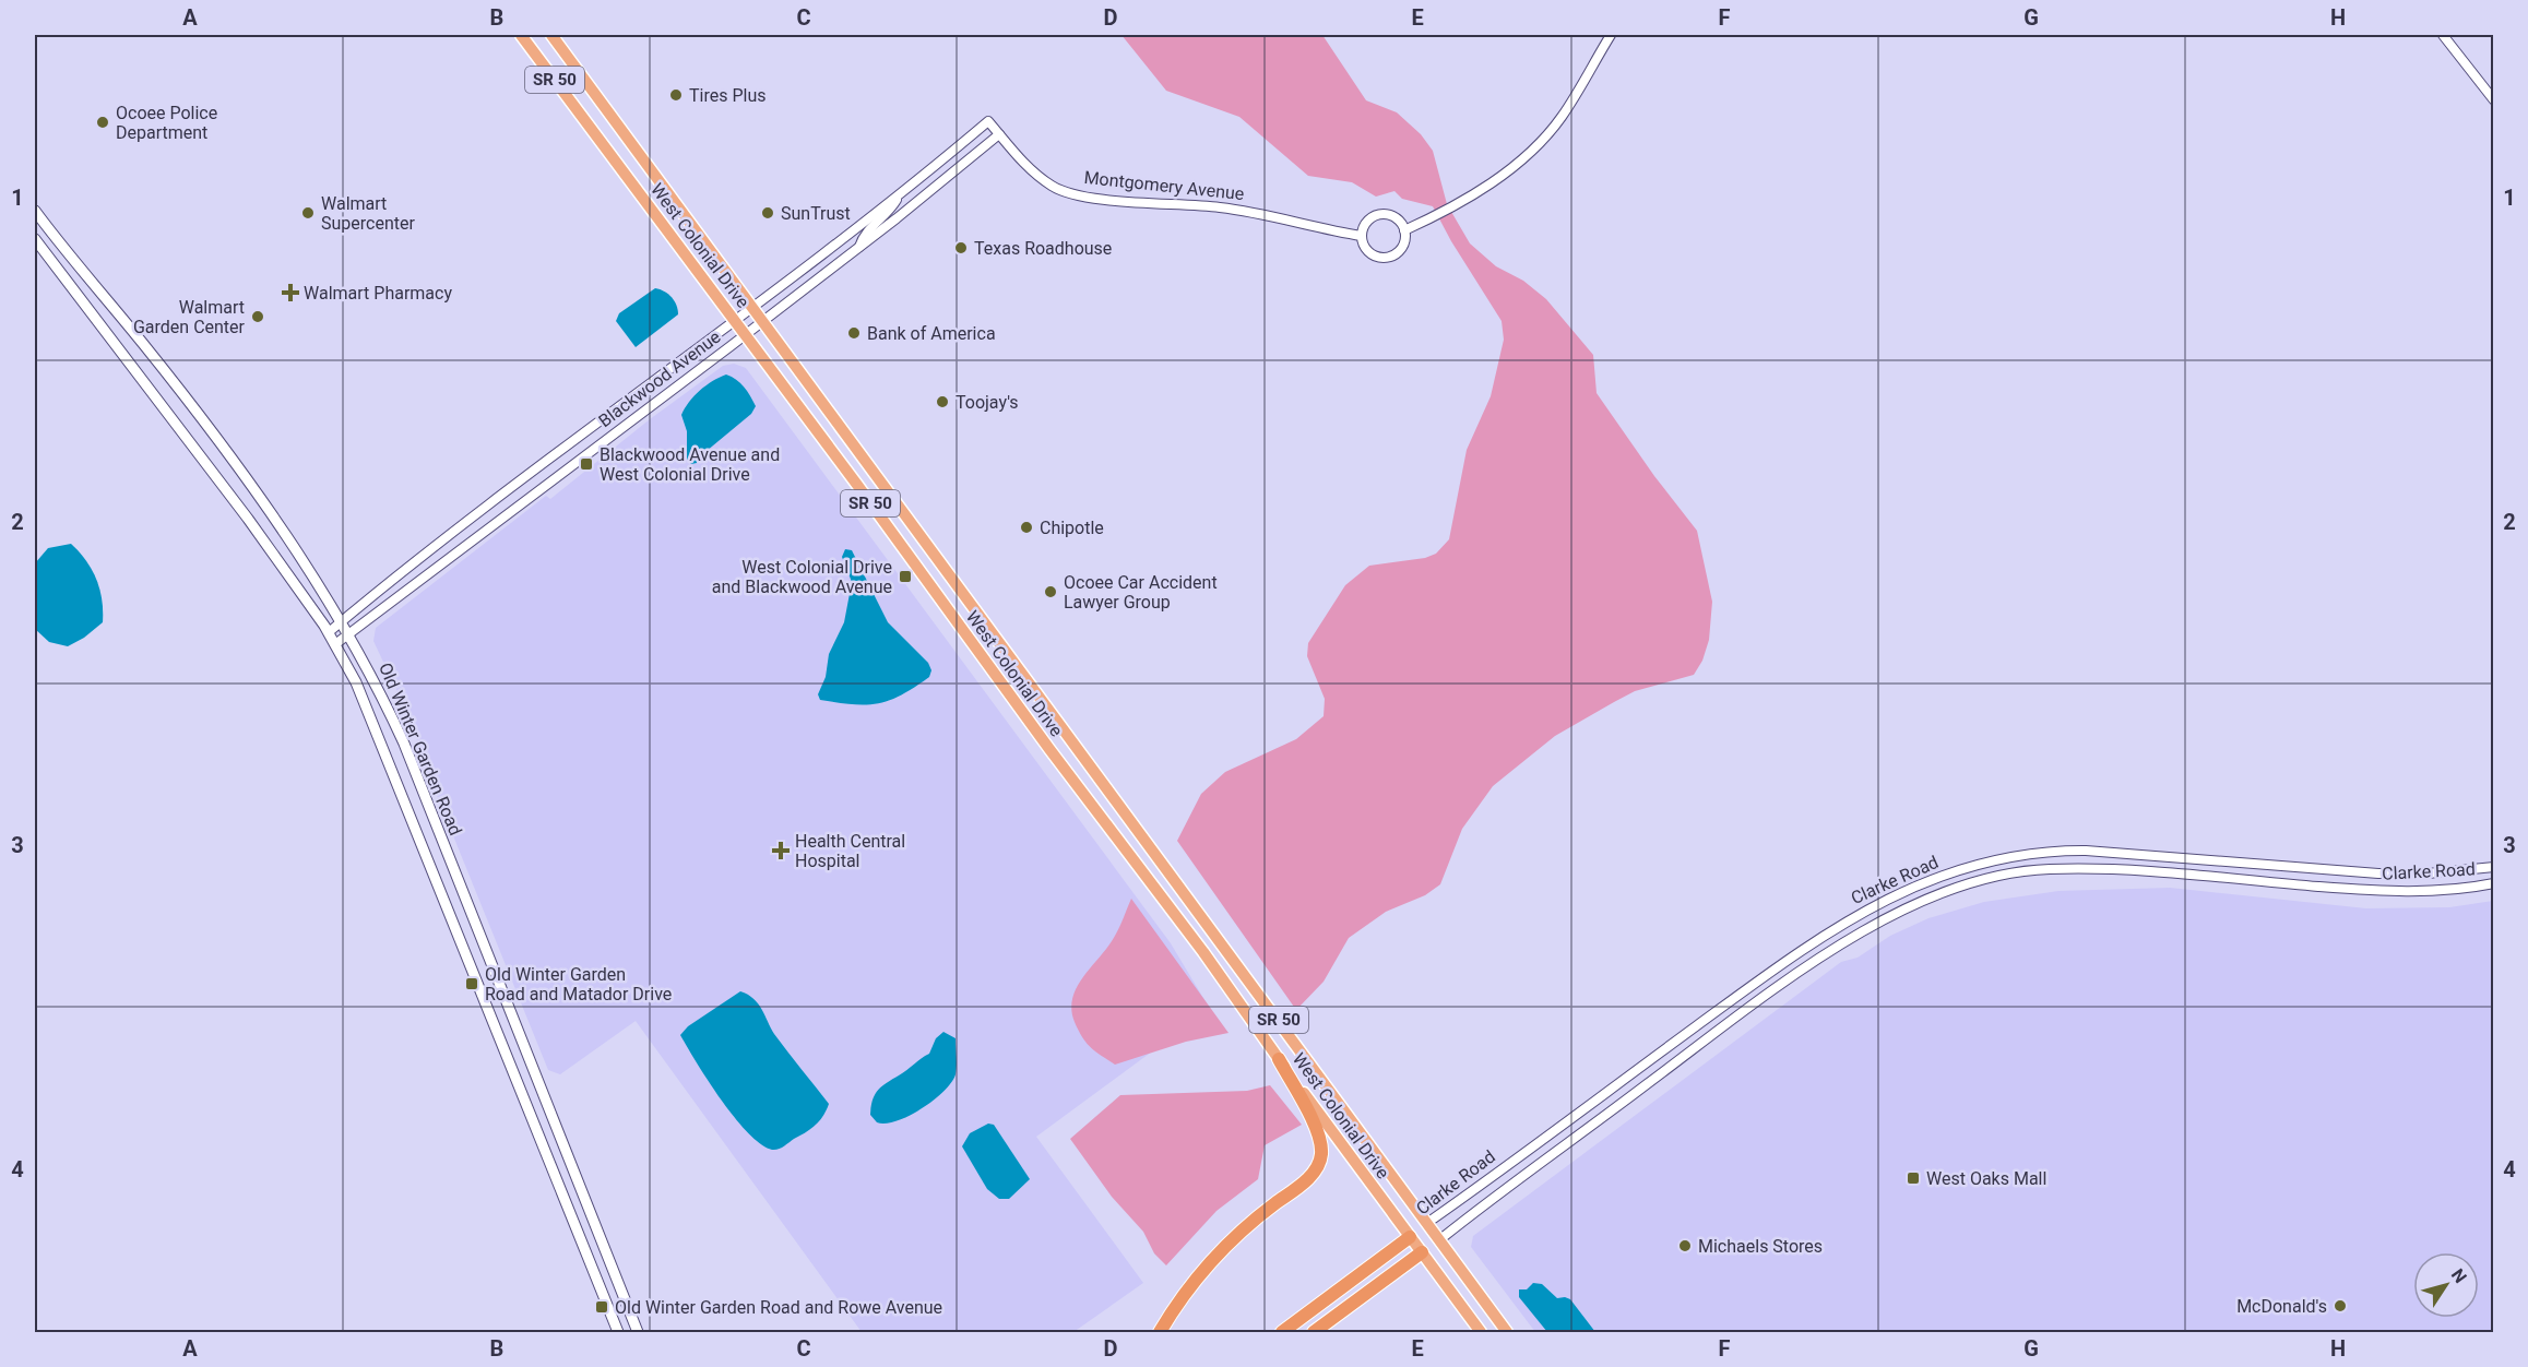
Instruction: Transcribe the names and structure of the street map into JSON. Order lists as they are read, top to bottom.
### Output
{
  "streets": {
    "highway": ["SR 50", "West Colonial Drive", "Clarke Road"],
    "main road": ["Old Winter Garden Road"],
    "street": ["Montgomery Avenue", "Blackwood Avenue"]
  },
  "crossings": [
    ["Montgomery Avenue", "Blackwood Avenue"],
    ["West Colonial Drive", "Blackwood Avenue"],
    ["West Colonial Drive", "Clarke Road"],
    ["Blackwood Avenue", "Old Winter Garden Road"]
  ],
  "places": {
    "other": [
      "Tires Plus",
      "Ocoee Police Department",
      "Walmart Supercenter",
      "SunTrust",
      "Texas Roadhouse",
      "Walmart Garden Center",
      "Bank of America",
      "Toojay's",
      "Chipotle",
      "Ocoee Car Accident Lawyer Group",
      "Michaels Stores",
      "McDonald's"
    ],
    "health": ["Walmart Pharmacy", "Health Central Hospital"],
    "transit": [
      "Blackwood Avenue and West Colonial Drive",
      "West Colonial Drive and Blackwood Avenue",
      "Old Winter Garden Road and Matador Drive",
      "West Oaks Mall",
      "Old Winter Garden Road and Rowe Avenue"
    ]
  },
  "north": "top right",
  "grid": {
    "columns": [
      "A",
      "B",
      "C",
      "D",
      "E",
      "F",
      "G",
      "H"
    ],
    "rows": [
      "1",
      "2",
      "3",
      "4"
    ]
  }
}
